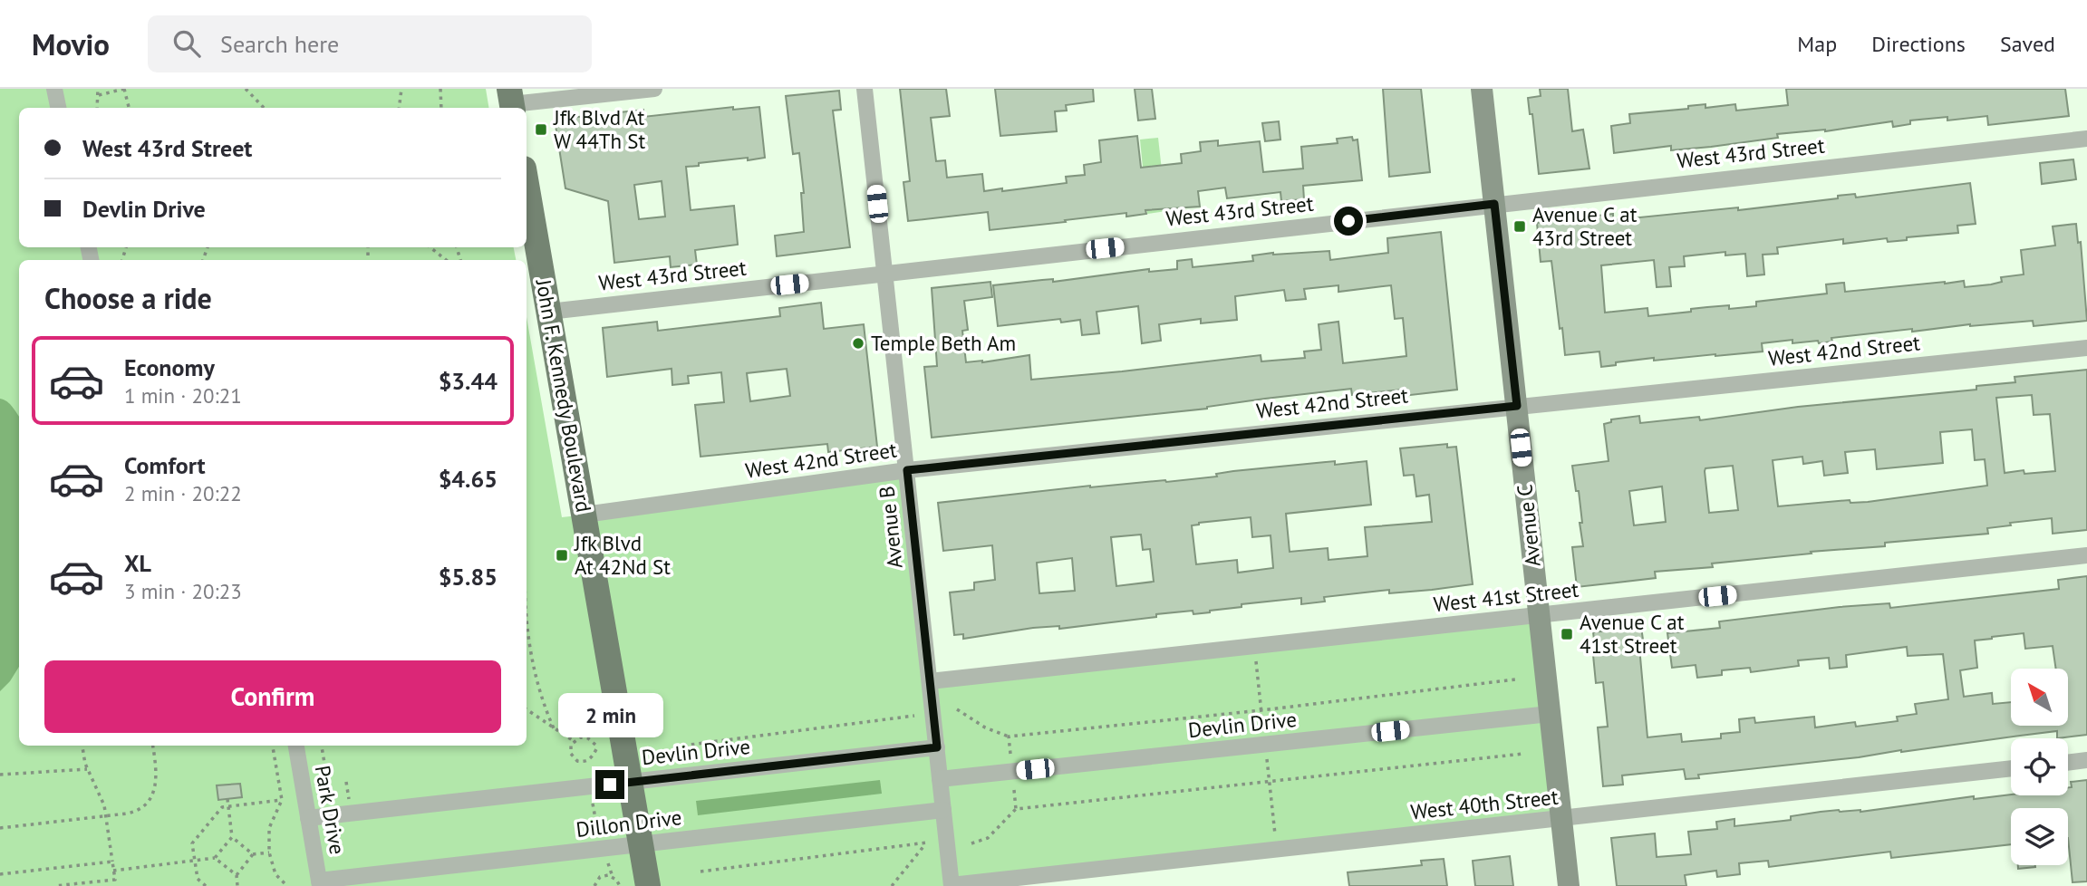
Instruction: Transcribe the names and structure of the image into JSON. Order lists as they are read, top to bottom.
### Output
{
  "streets": {
    "main road": ["John F. Kennedy Boulevard", "Avenue C"],
    "street": [
      "West 43rd Street",
      "West 42nd Street",
      "Avenue B",
      "West 41st Street",
      "Devlin Drive",
      "West 40th Street",
      "Park Drive",
      "Dillon Drive"
    ]
  },
  "crossings": [
    ["West 43rd Street", "John F. Kennedy Boulevard"],
    ["West 43rd Street", "Avenue C"],
    ["West 43rd Street", "Avenue B"],
    ["West 42nd Street", "John F. Kennedy Boulevard"],
    ["West 42nd Street", "Avenue C"],
    ["West 42nd Street", "Avenue B"],
    ["John F. Kennedy Boulevard", "Devlin Drive"],
    ["John F. Kennedy Boulevard", "Dillon Drive"],
    ["Avenue C", "West 41st Street"],
    ["Avenue C", "Devlin Drive"],
    ["Avenue C", "West 40th Street"],
    ["Avenue B", "West 41st Street"],
    ["Avenue B", "Devlin Drive"],
    ["Avenue B", "West 40th Street"],
    ["Avenue B", "Dillon Drive"],
    ["Devlin Drive", "Park Drive"],
    ["Park Drive", "Dillon Drive"]
  ],
  "places": {
    "transit": [
      "Jfk Blvd At W 44Th St",
      "Avenue C at 43rd Street",
      "Jfk Blvd At 42Nd St",
      "Avenue C at 41st Street"
    ],
    "other": ["Temple Beth Am"]
  },
  "north": "top left",
  "page": {
    "header": "Movio",
    "search": "Search here",
    "nav": ["Map", "Directions", "Saved"],
    "banner": ["West 43rd Street", "Devlin Drive"],
    "heading": "Choose a ride",
    "list": [
      {
        "name": "Economy",
        "note": "1 min · 20:21",
        "value": "$3.44"
      },
      {
        "name": "Comfort",
        "note": "2 min · 20:22",
        "value": "$4.65"
      },
      {
        "name": "XL",
        "note": "3 min · 20:23",
        "value": "$5.85"
      }
    ],
    "buttons": "Confirm",
    "bubble": "2 min"
  }
}
